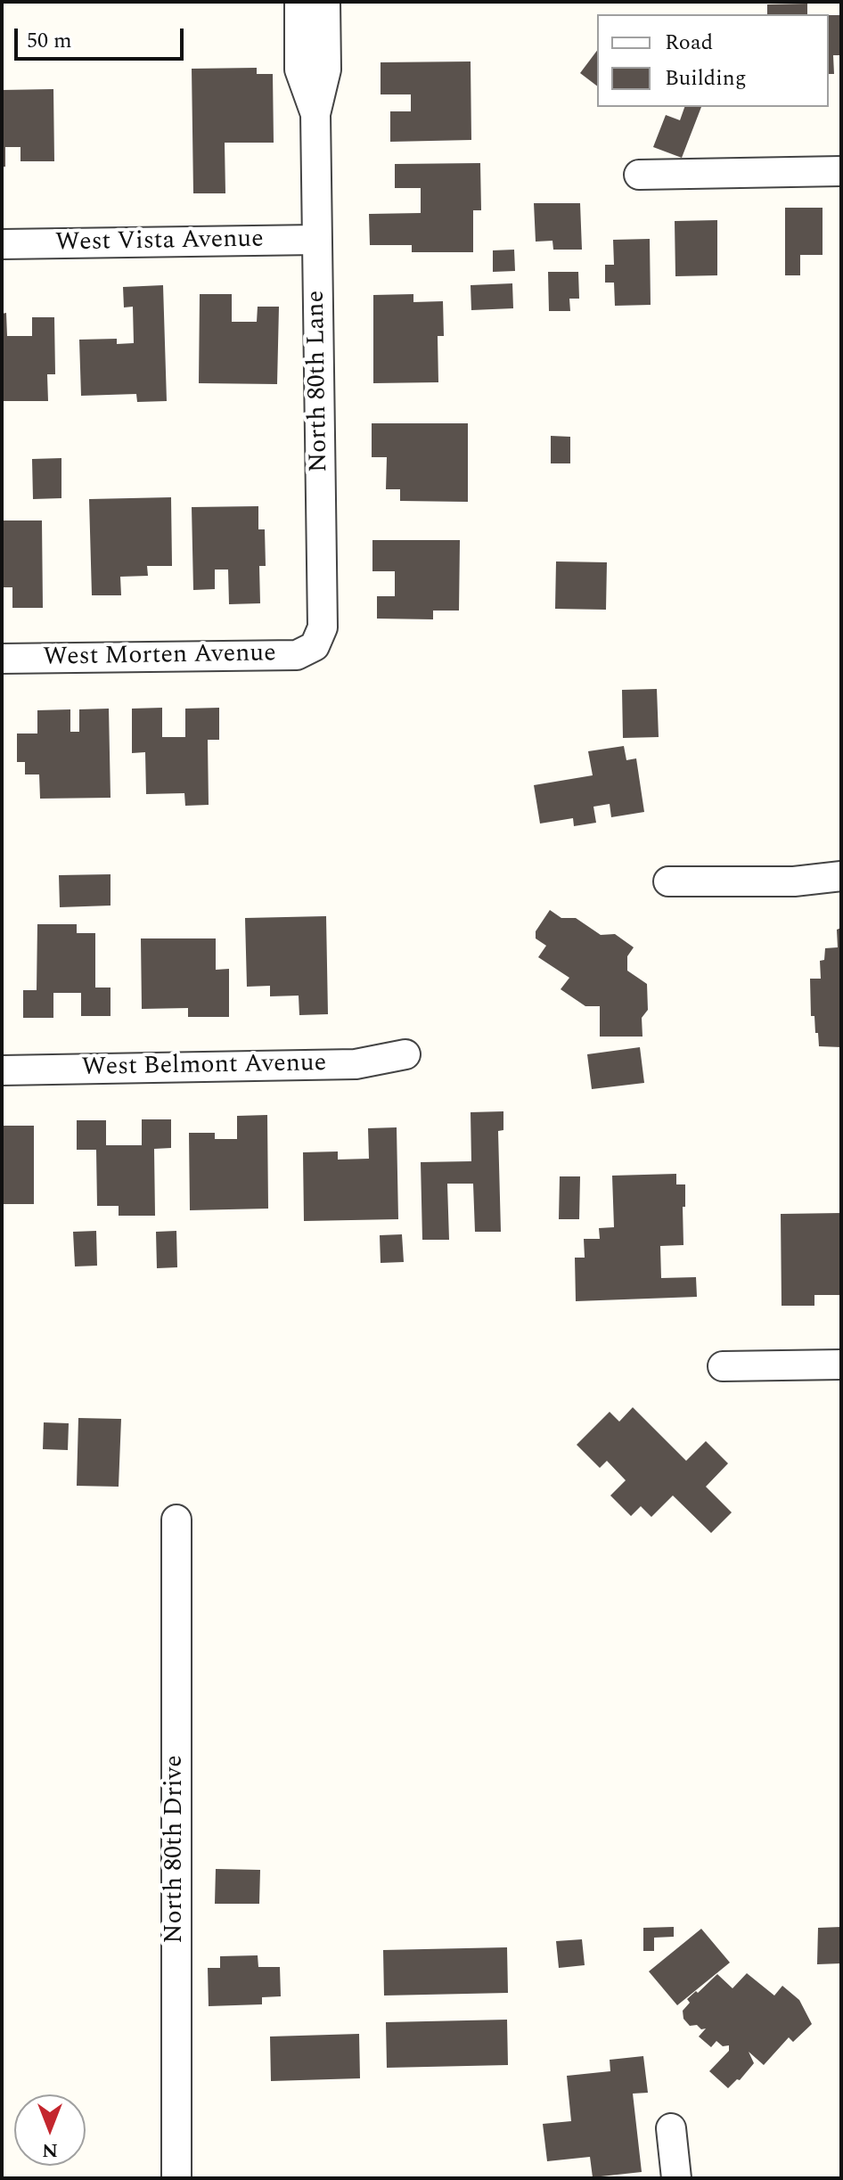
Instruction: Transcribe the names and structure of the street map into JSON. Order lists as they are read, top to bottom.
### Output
{
  "streets": {
    "street": [
      "West Vista Avenue",
      "North 80th Lane",
      "West Morten Avenue",
      "West Belmont Avenue",
      "North 80th Drive"
    ]
  },
  "crossings": [
    ["West Vista Avenue", "North 80th Lane"],
    ["North 80th Lane", "West Morten Avenue"]
  ],
  "legend": ["Road", "Building"],
  "scale_bar": "50 m",
  "north": "bottom"
}
